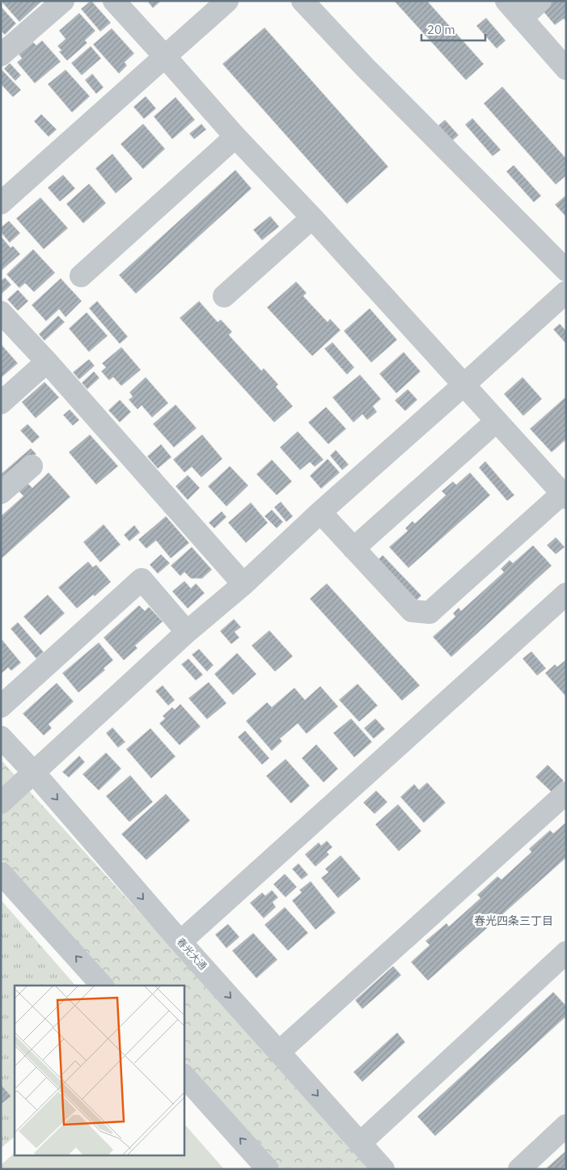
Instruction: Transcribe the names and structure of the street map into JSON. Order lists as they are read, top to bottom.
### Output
{
  "streets": {
    "street": ["春光大通"]
  },
  "districts": ["春光四条三丁目"],
  "scale_bar": "20 m"
}
